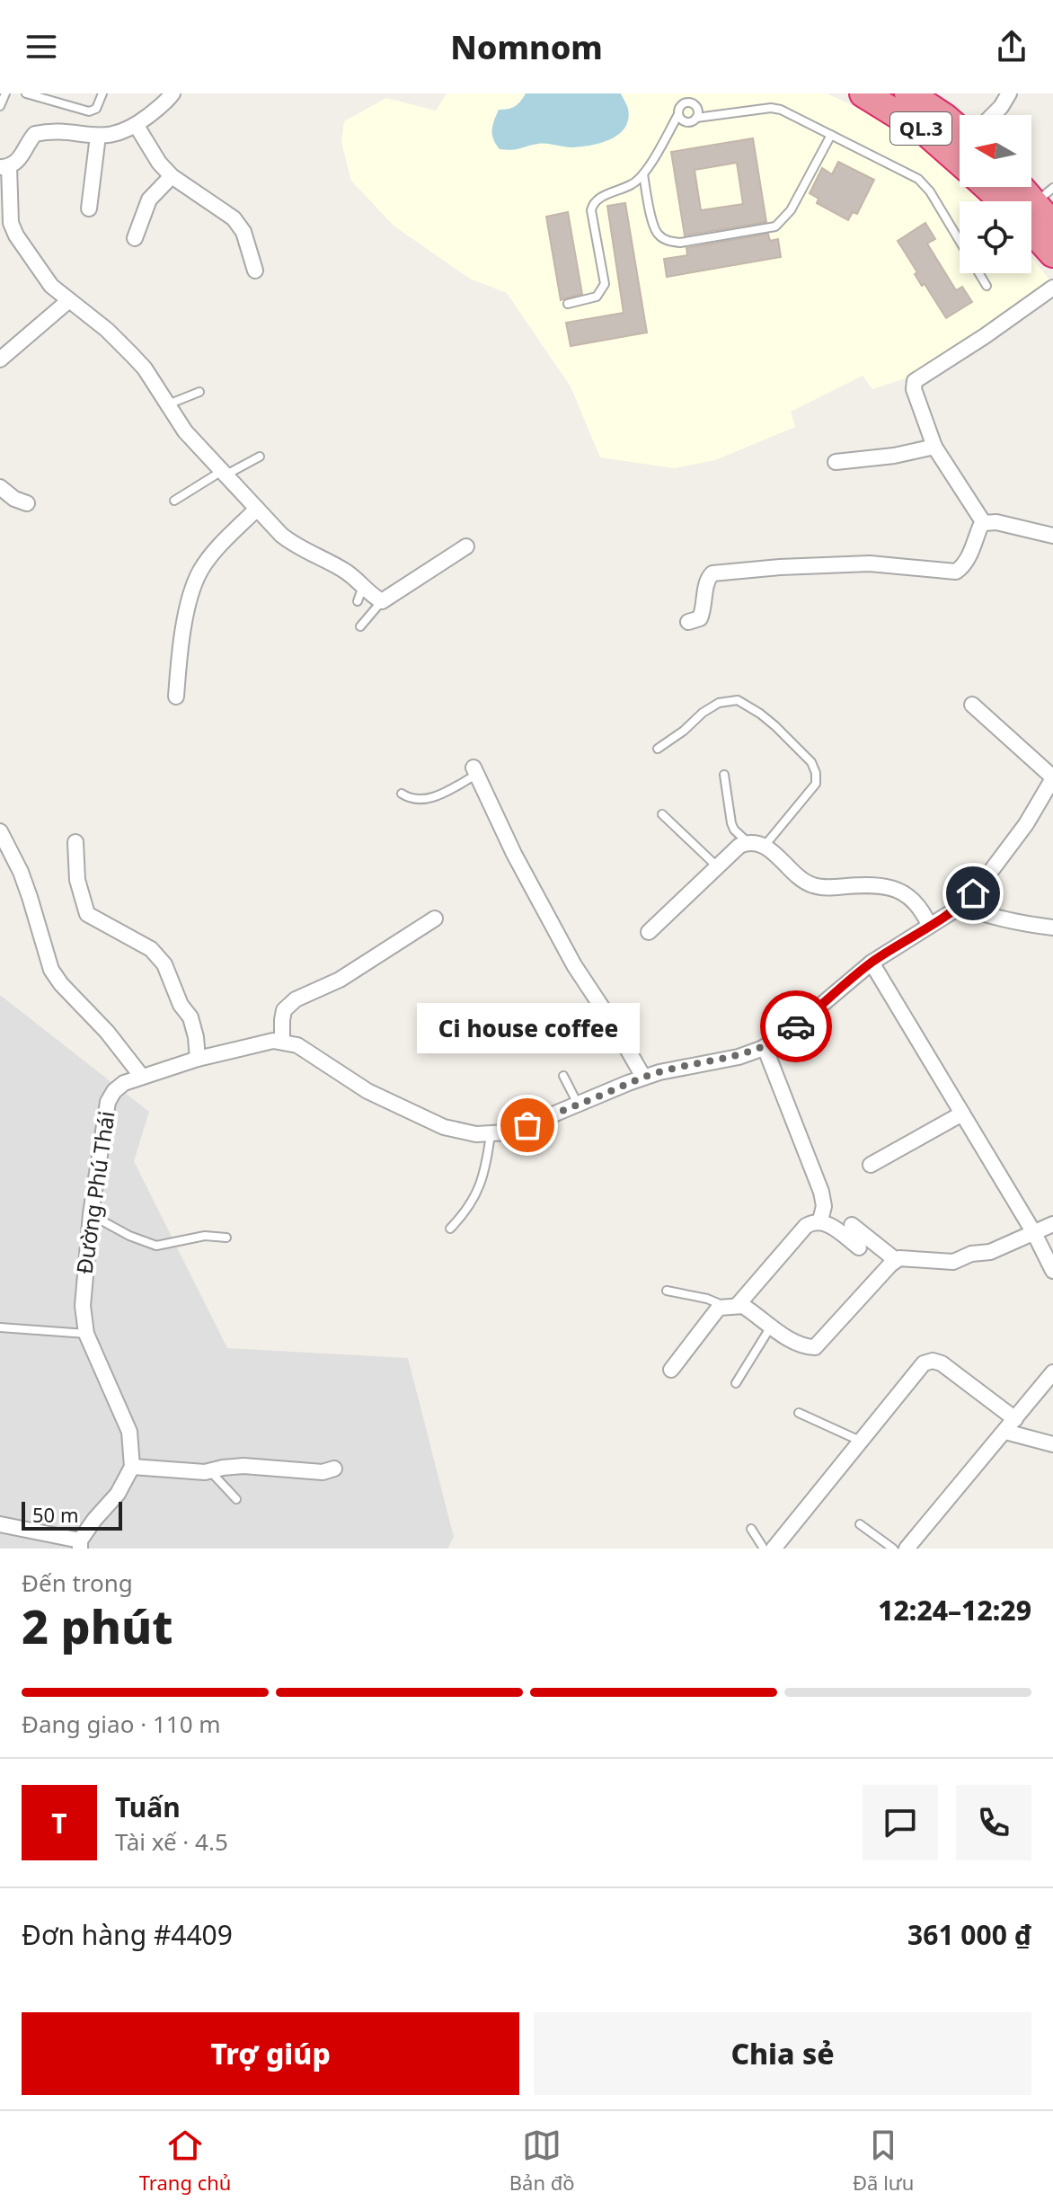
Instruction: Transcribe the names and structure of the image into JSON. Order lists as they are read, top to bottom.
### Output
{
  "streets": {
    "highway": ["QL.3"],
    "street": ["Đường Phú Thái"]
  },
  "places": ["Ci house coffee"],
  "scale_bar": "50 m",
  "north": "left",
  "page": {
    "header": "Nomnom",
    "bubble": "Ci house coffee",
    "scale": "50 m",
    "heading": ["2 phút", "Đến trong", "12:24–12:29"],
    "panel": [
      "Tuấn",
      "Tài xế · 4.5",
      "Đơn hàng #4409",
      "361 000 ₫"
    ],
    "bar": "Đang giao · 110 m",
    "round": "T",
    "buttons": ["Trợ giúp", "Chia sẻ"],
    "tabs": ["Trang chủ", "Bản đồ", "Đã lưu"]
  }
}
